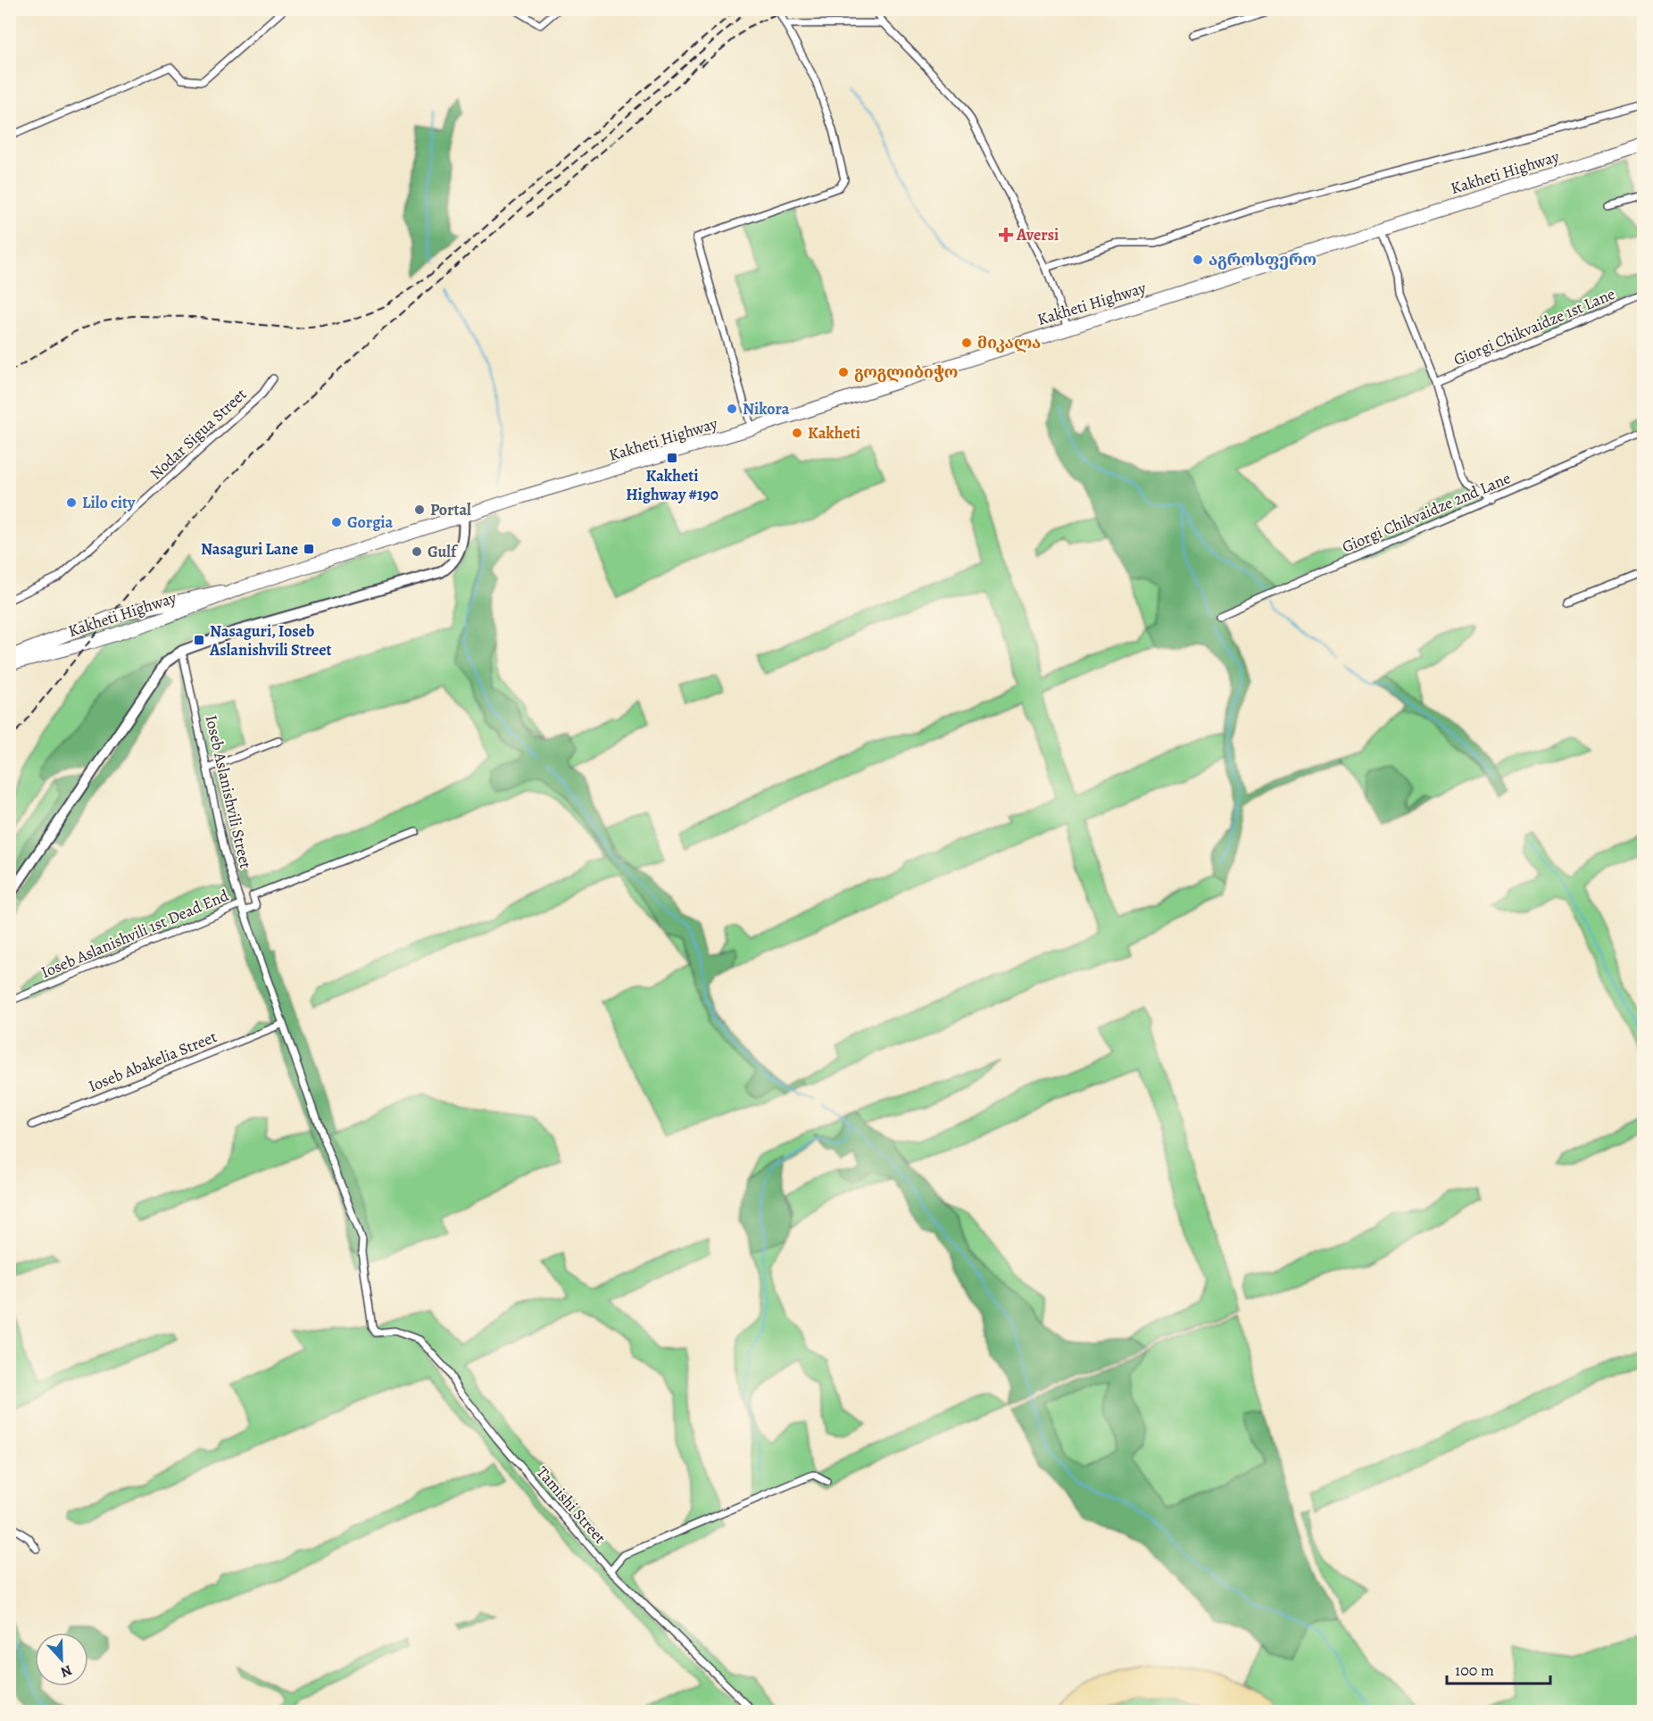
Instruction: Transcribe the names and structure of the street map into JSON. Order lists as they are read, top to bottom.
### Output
{
  "streets": {
    "highway": ["Kakheti Highway"],
    "street": [
      "Giorgi Chikvaidze 1st Lane",
      "Nodar Sigua Street",
      "Giorgi Chikvaidze 2nd Lane",
      "Ioseb Aslanishvili Street",
      "Ioseb Aslanishvili 1st Dead End",
      "Ioseb Abakelia Street",
      "Tamishi Street"
    ]
  },
  "crossings": [
    ["Ioseb Aslanishvili Street", "Ioseb Aslanishvili 1st Dead End"],
    ["Ioseb Aslanishvili Street", "Ioseb Abakelia Street"],
    ["Ioseb Aslanishvili Street", "Tamishi Street"]
  ],
  "places": {
    "health": ["Aversi"],
    "other": [
      "აგროსფერო",
      "მიკალა",
      "გოგლიბიჭო",
      "Nikora",
      "Kakheti",
      "Lilo city",
      "Portal",
      "Gorgia",
      "Gulf"
    ],
    "transit": ["Kakheti Highway #190", "Nasaguri Lane", "Nasaguri, Ioseb Aslanishvili Street"]
  },
  "scale_bar": "100 m",
  "north": "bottom"
}
